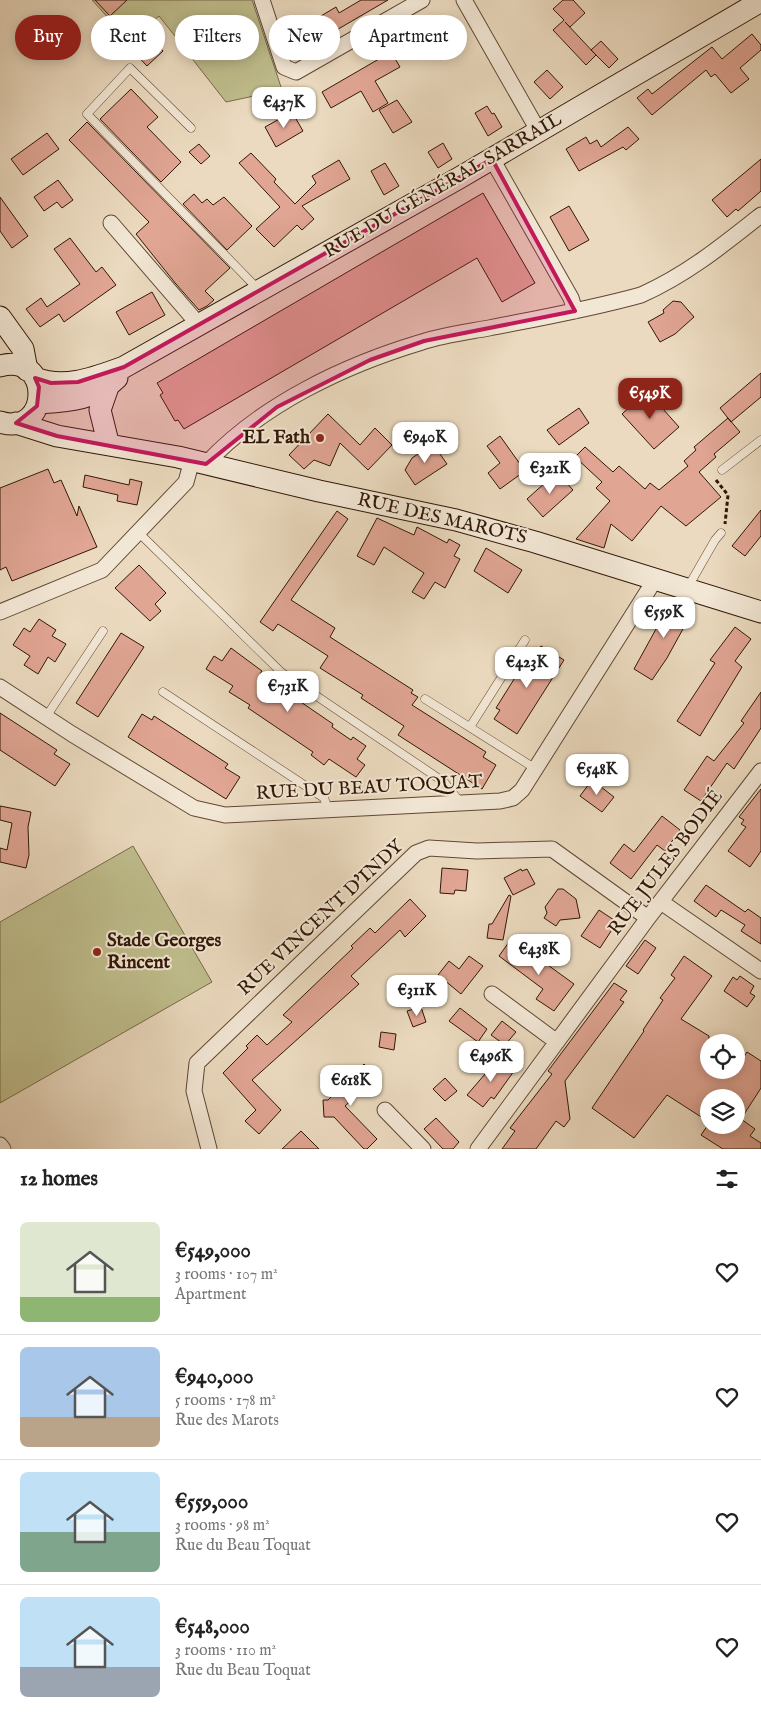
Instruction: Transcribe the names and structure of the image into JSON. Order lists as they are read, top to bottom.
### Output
{
  "streets": {
    "street": [
      "RUE DU GÉNÉRAL SARRAIL",
      "RUE DES MAROTS",
      "RUE DU BEAU TOQUAT",
      "RUE JULES BODIÉ",
      "RUE VINCENT D'INDY"
    ]
  },
  "crossings": [
    ["RUE DU GÉNÉRAL SARRAIL", "RUE DES MAROTS"],
    ["RUE DES MAROTS", "RUE DU BEAU TOQUAT"],
    ["RUE JULES BODIÉ", "RUE VINCENT D'INDY"]
  ],
  "places": ["EL Fath", "Stade Georges Rincent"],
  "page": {
    "chip": [
      "Buy",
      "Rent",
      "Filters",
      "New",
      "Apartment"
    ],
    "price": [
      "€437K",
      "€549K",
      "€940K",
      "€321K",
      "€559K",
      "€423K",
      "€731K",
      "€548K",
      "€438K",
      "€311K",
      "€496K",
      "€618K"
    ],
    "heading": "12 homes",
    "list": [
      {
        "name": "€549,000",
        "note": "3 rooms · 107 m² · Apartment"
      },
      {
        "name": "€940,000",
        "note": "5 rooms · 178 m² · Rue des Marots"
      },
      {
        "name": "€559,000",
        "note": "3 rooms · 98 m² · Rue du Beau Toquat"
      },
      {
        "name": "€548,000",
        "note": "3 rooms · 110 m² · Rue du Beau Toquat"
      }
    ]
  }
}
